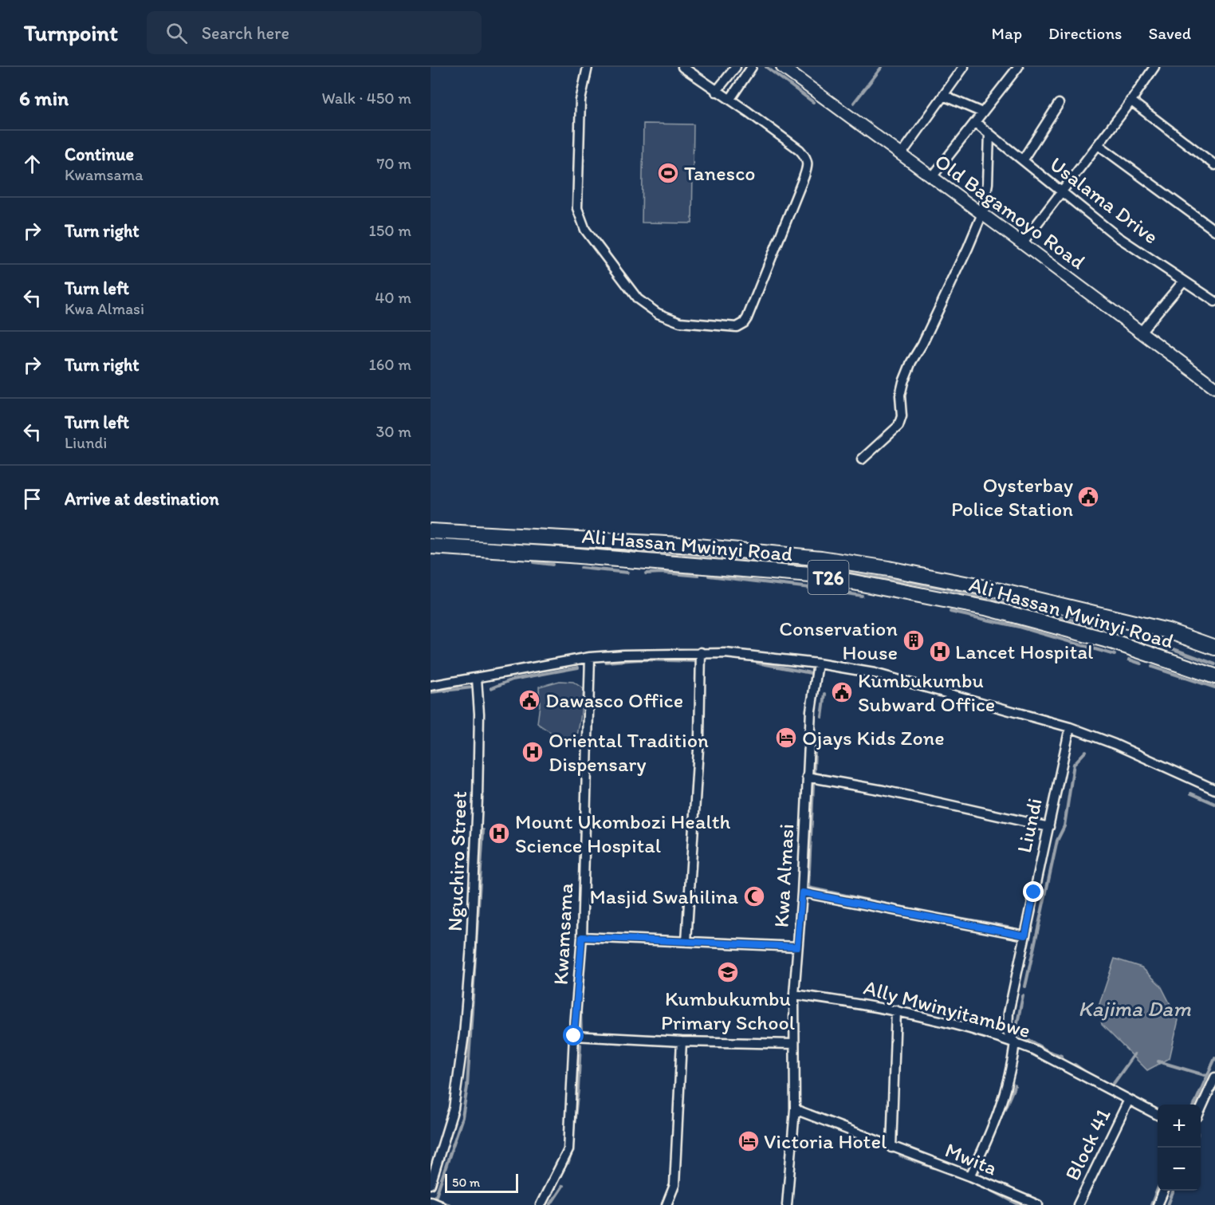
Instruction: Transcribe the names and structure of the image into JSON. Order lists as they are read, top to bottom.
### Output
{
  "streets": {
    "highway": ["Ali Hassan Mwinyi Road", "T26"],
    "street": [
      "Usalama Drive",
      "Old Bagamoyo Road",
      "Liundi",
      "Nguchiro Street",
      "Kwa Almasi",
      "Kwamsama",
      "Ally Mwinyitambwe",
      "Block 41",
      "Mwita"
    ]
  },
  "crossings": [
    ["Liundi", "Ally Mwinyitambwe"],
    ["Kwa Almasi", "Ally Mwinyitambwe"],
    ["Kwa Almasi", "Mwita"],
    ["Ally Mwinyitambwe", "Block 41"]
  ],
  "water": ["Kajima Dam"],
  "places": {
    "sports": ["Tanesco"],
    "public building": ["Oysterbay Police Station", "Kumbukumbu Subward Office", "Dawasco Office"],
    "building": ["Conservation House"],
    "hospital": ["Lancet Hospital", "Oriental Tradition Dispensary", "Mount Ukombozi Health Science Hospital"],
    "hotel": ["Ojays Kids Zone", "Victoria Hotel"],
    "mosque": ["Masjid Swahilina"],
    "school or university": ["Kumbukumbu Primary School"]
  },
  "scale_bar": "50 m",
  "page": {
    "header": "Turnpoint",
    "search": "Search here",
    "nav": ["Map", "Directions", "Saved"],
    "heading": ["6 min", "Walk · 450 m"],
    "list": [
      ["Continue", "Kwamsama", "70 m"],
      ["Turn right", "150 m"],
      ["Turn left", "Kwa Almasi", "40 m"],
      ["Turn right", "160 m"],
      ["Turn left", "Liundi", "30 m"],
      "Arrive at destination"
    ],
    "map_buttons": ["+", "−"],
    "scale": "50 m"
  }
}
